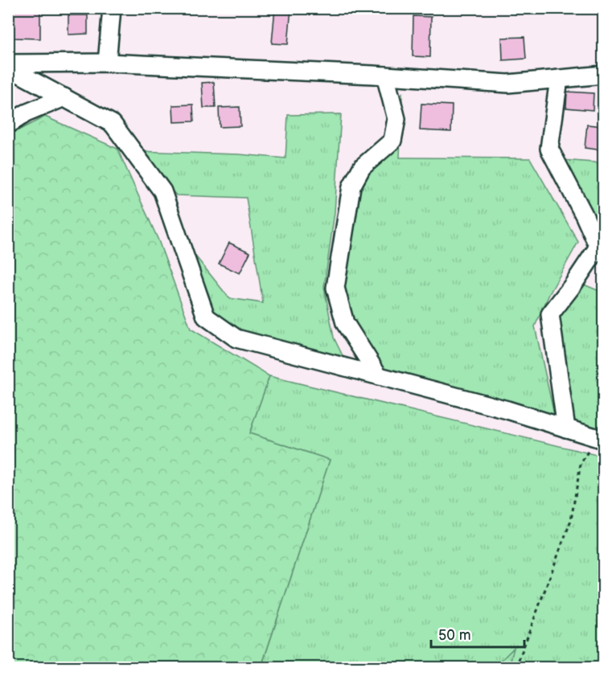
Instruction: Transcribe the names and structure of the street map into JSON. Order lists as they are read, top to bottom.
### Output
{
  "scale_bar": "50 m"
}
